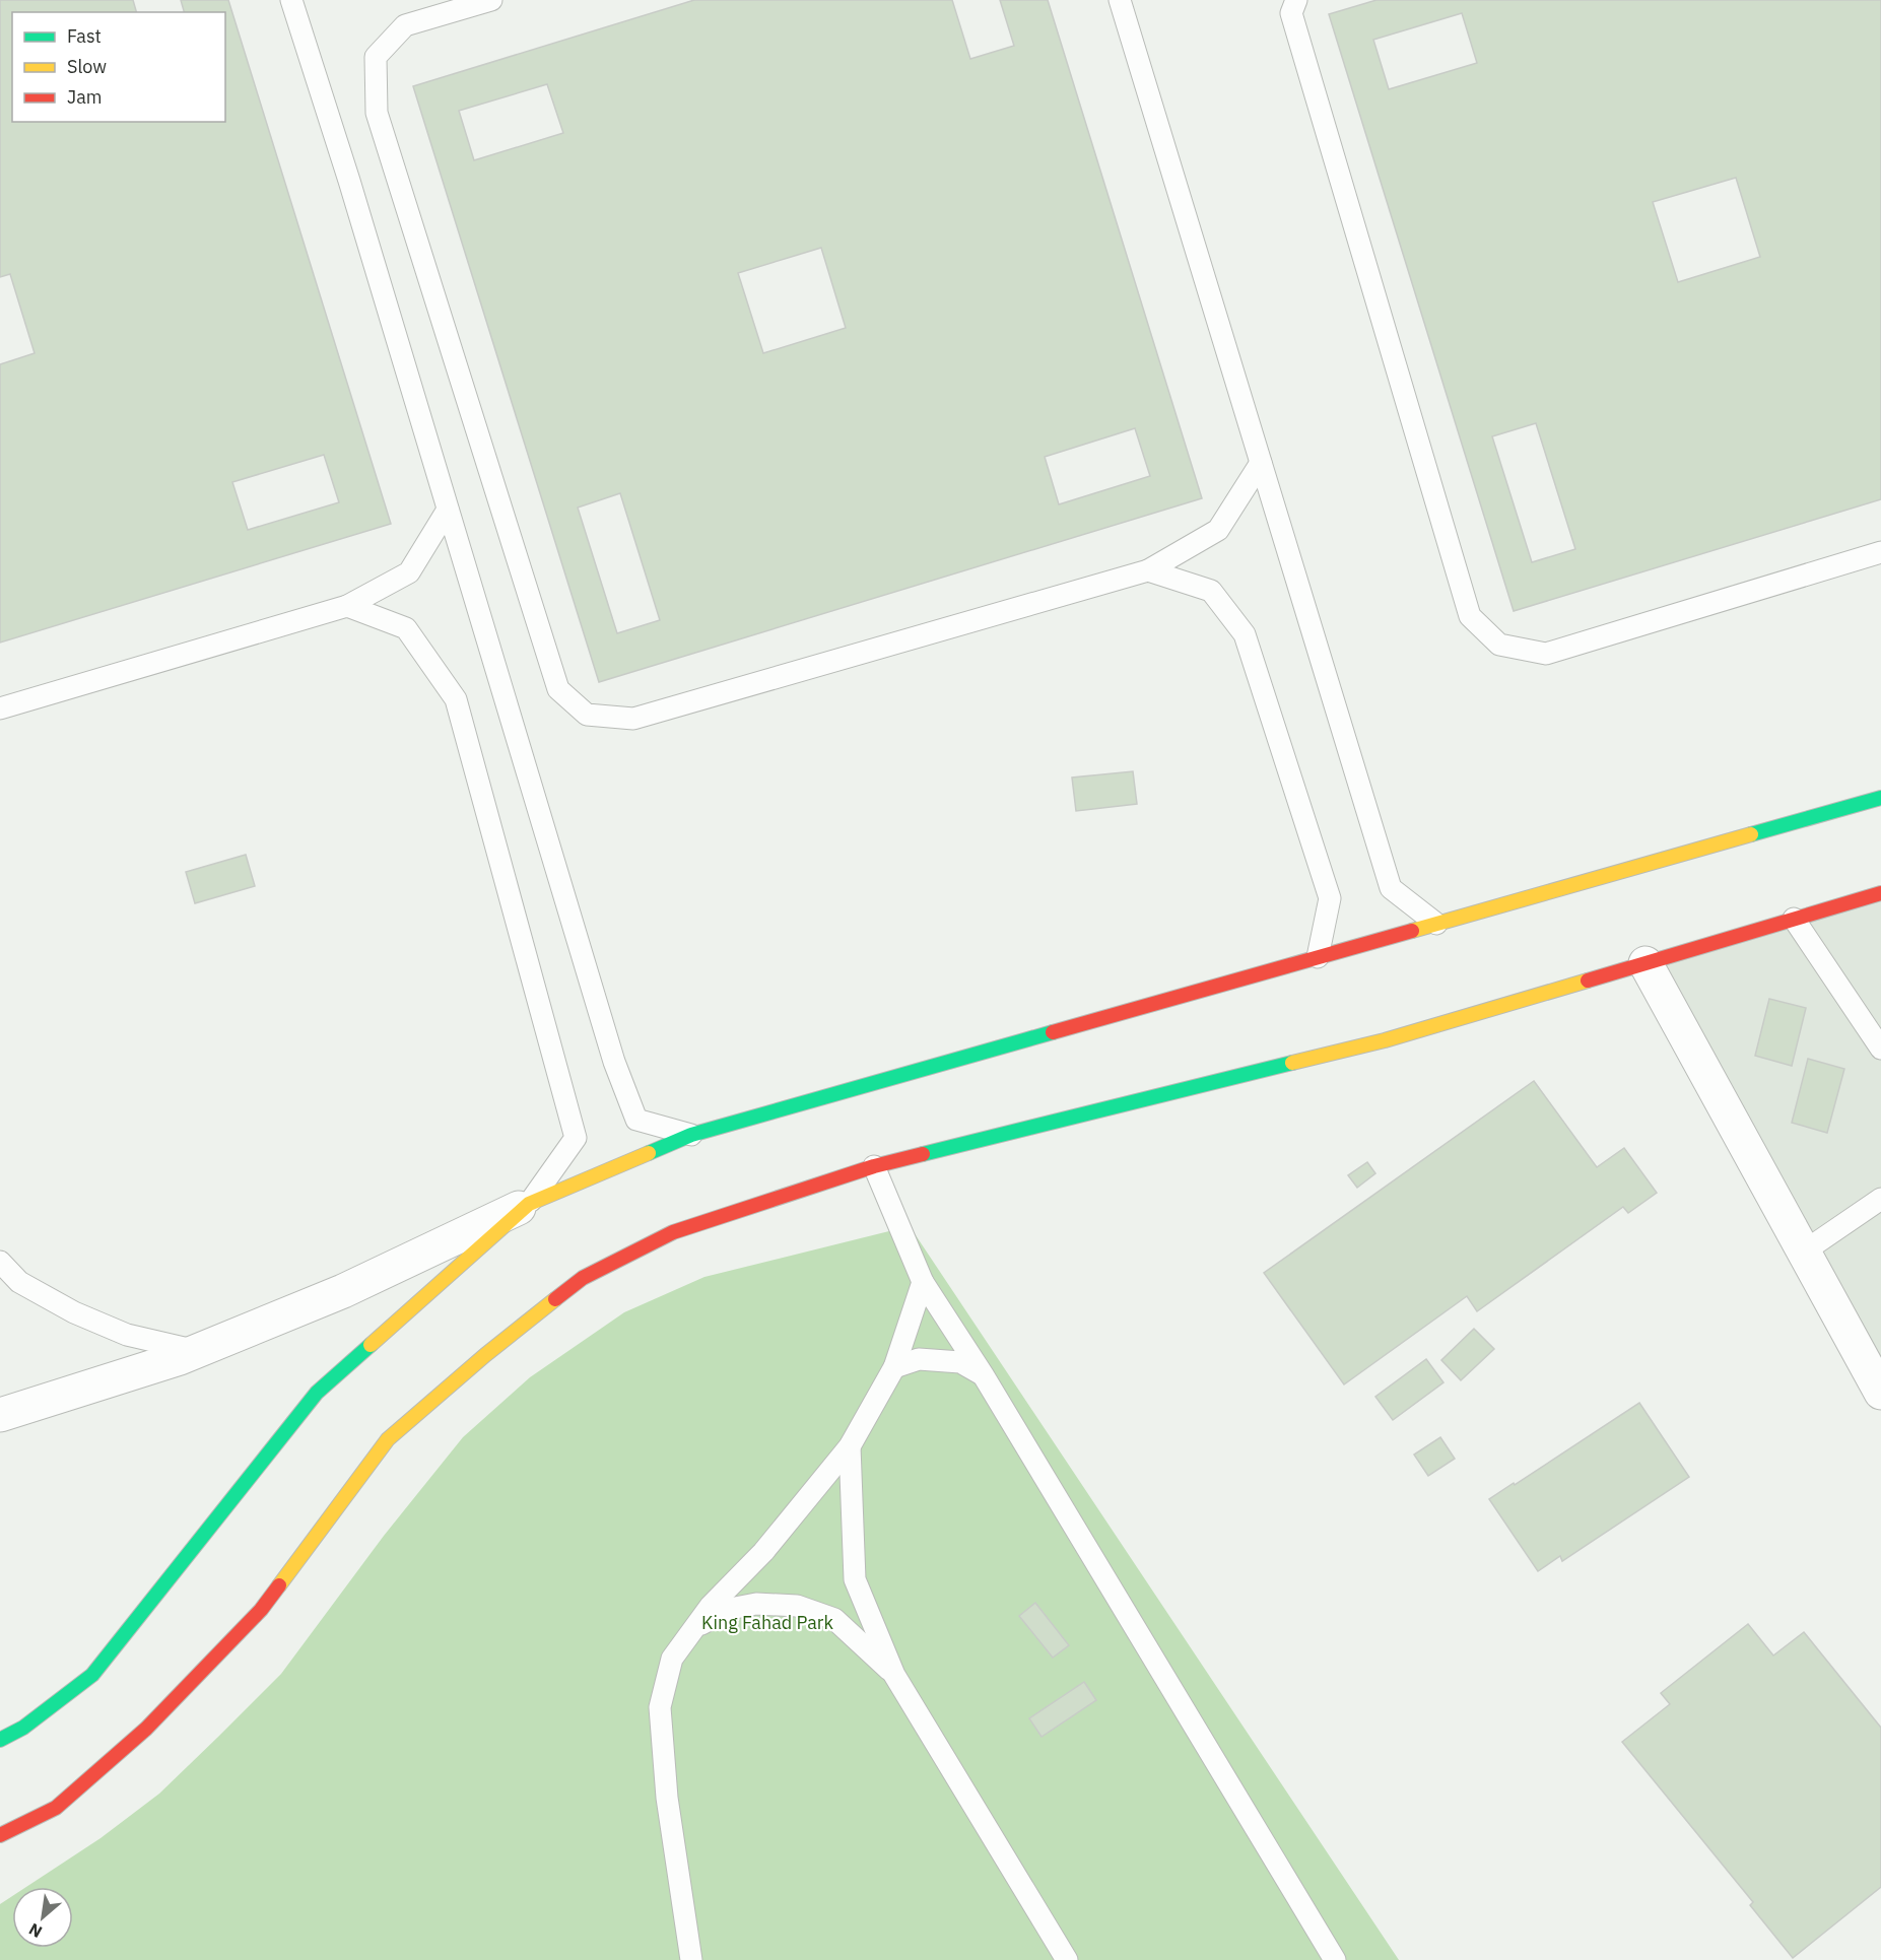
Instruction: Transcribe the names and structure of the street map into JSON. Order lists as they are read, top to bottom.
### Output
{
  "parks": ["King Fahad Park"],
  "legend": ["Fast", "Slow", "Jam"],
  "north": "bottom left"
}
